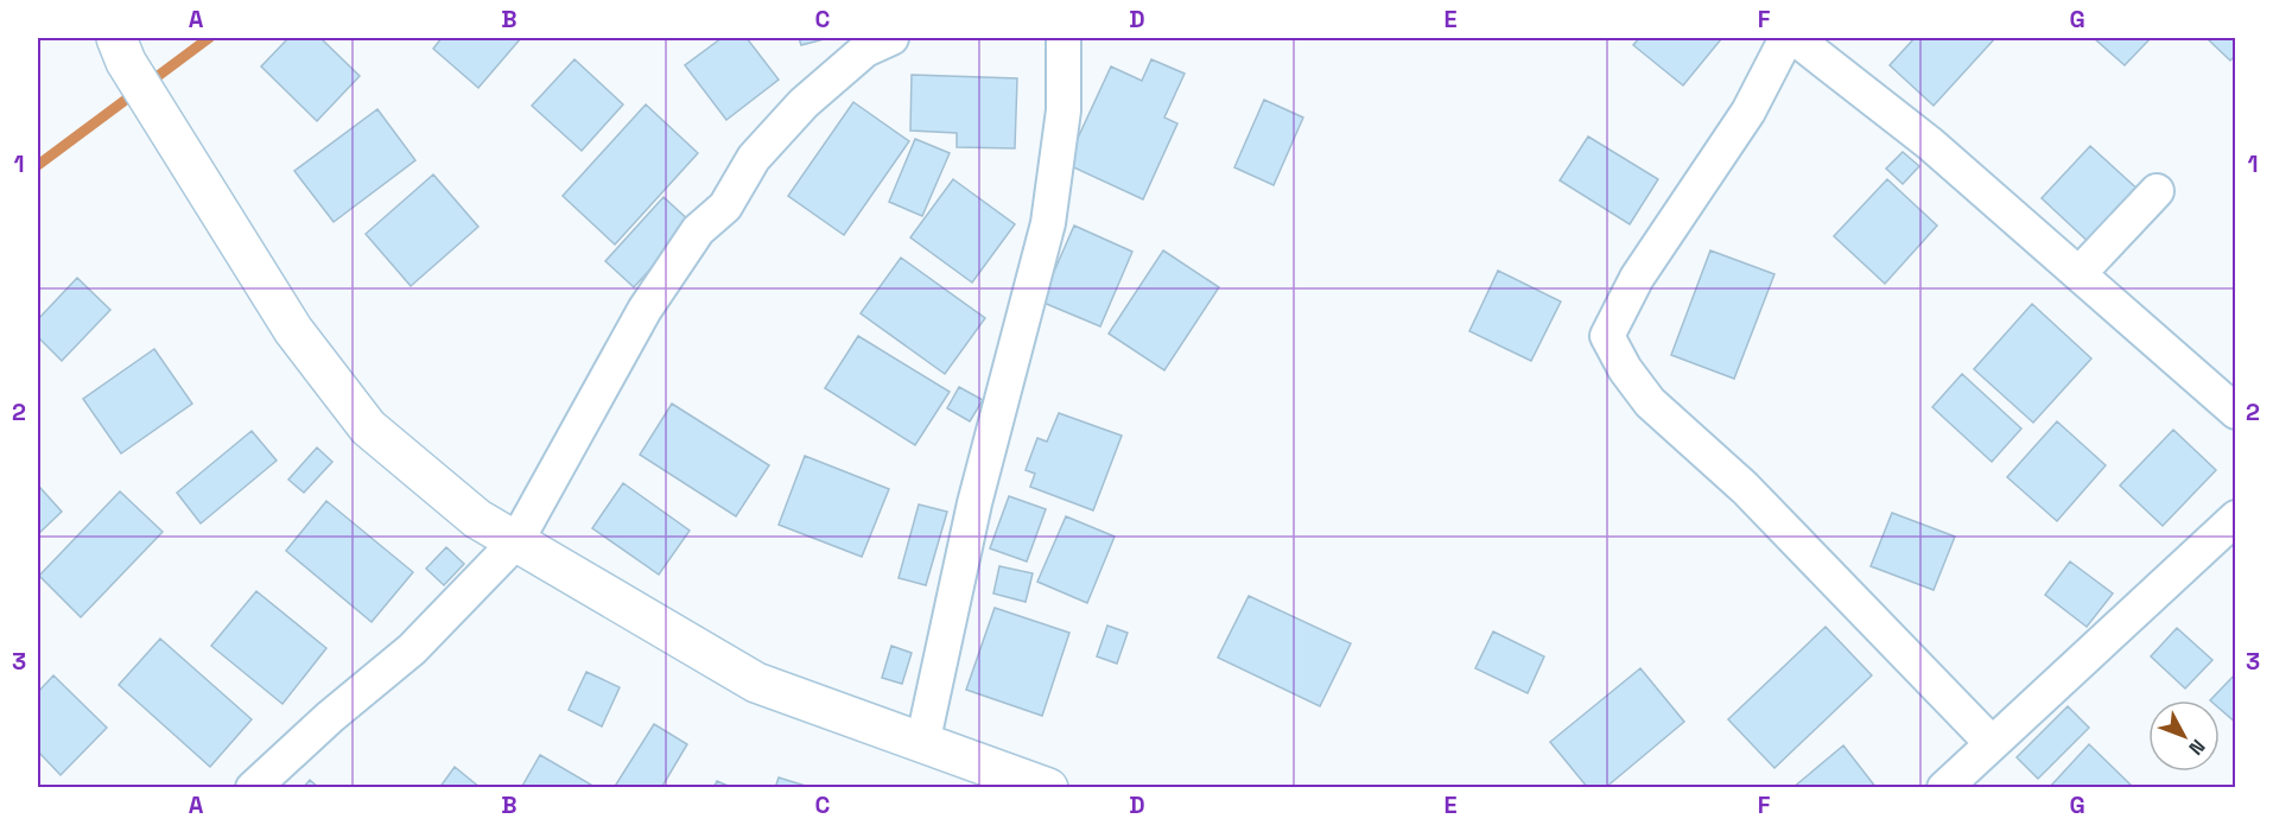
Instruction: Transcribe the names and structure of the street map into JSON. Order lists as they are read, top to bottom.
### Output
{
  "north": "bottom right",
  "grid": {
    "columns": [
      "A",
      "B",
      "C",
      "D",
      "E",
      "F",
      "G"
    ],
    "rows": ["1", "2", "3"]
  }
}
